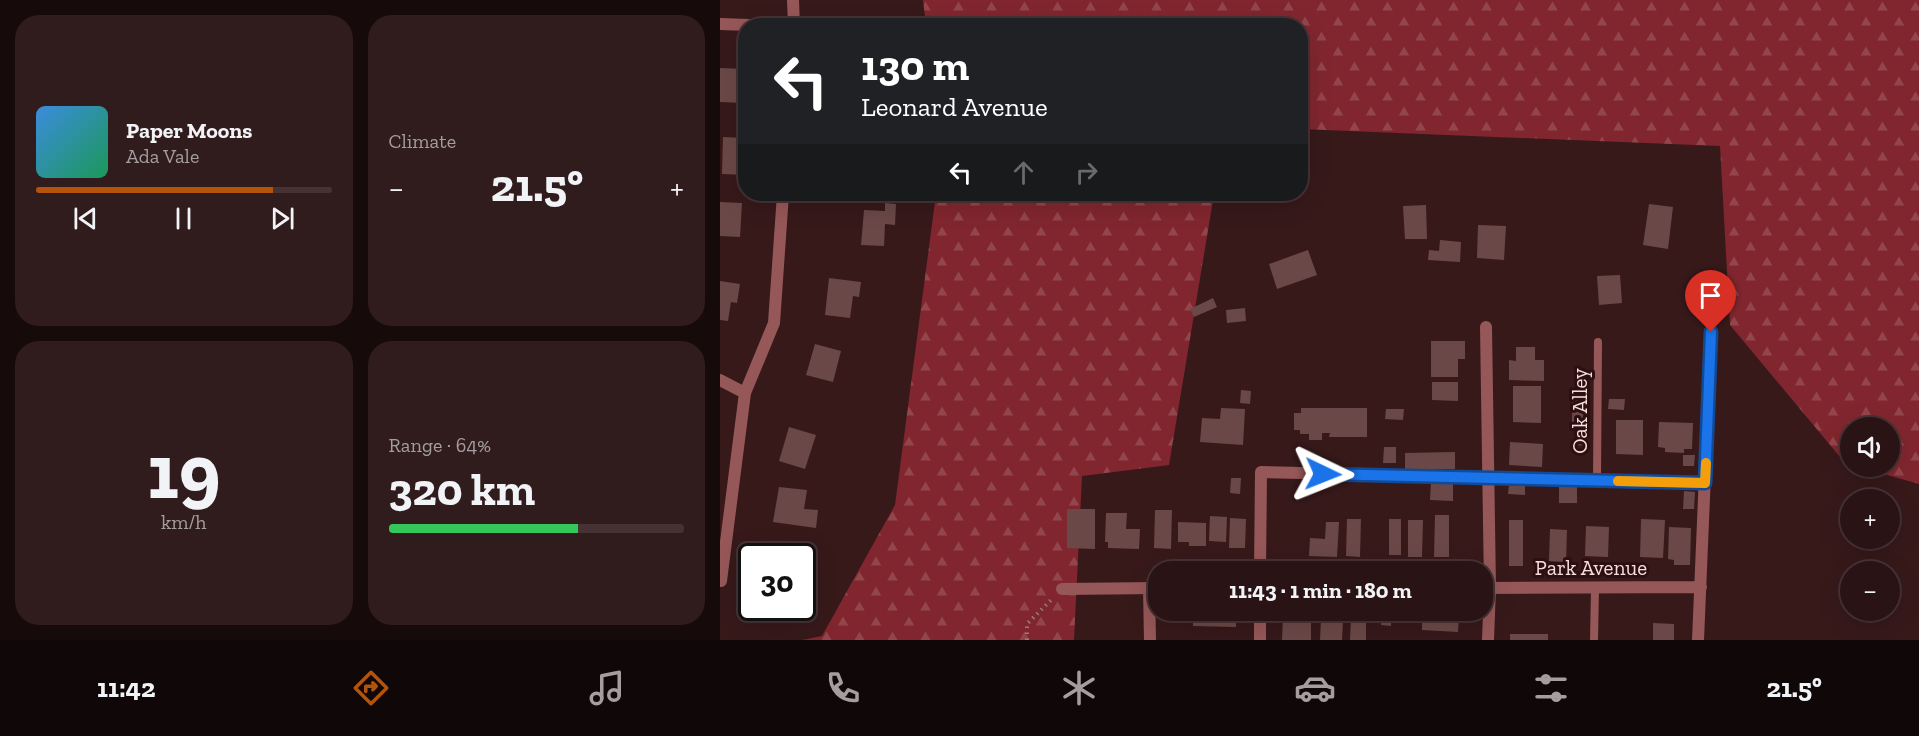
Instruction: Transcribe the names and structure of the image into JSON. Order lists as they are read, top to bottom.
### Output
{
  "streets": {
    "street": ["Park Avenue"],
    "lane": ["Oak Alley"]
  },
  "page": {
    "tile": [
      "Climate",
      ["19", "km/h"],
      ["Range · 64%", "320 km"]
    ],
    "turn": ["130 m", "Leonard Avenue"],
    "song": ["Paper Moons", "Ada Vale"],
    "heat": ["−", "21.5°", "+"],
    "map_buttons": ["+", "−"],
    "limit": "30",
    "trip": "11:43 · 1 min · 180 m",
    "tabs": ["11:42", "21.5°"]
  }
}
